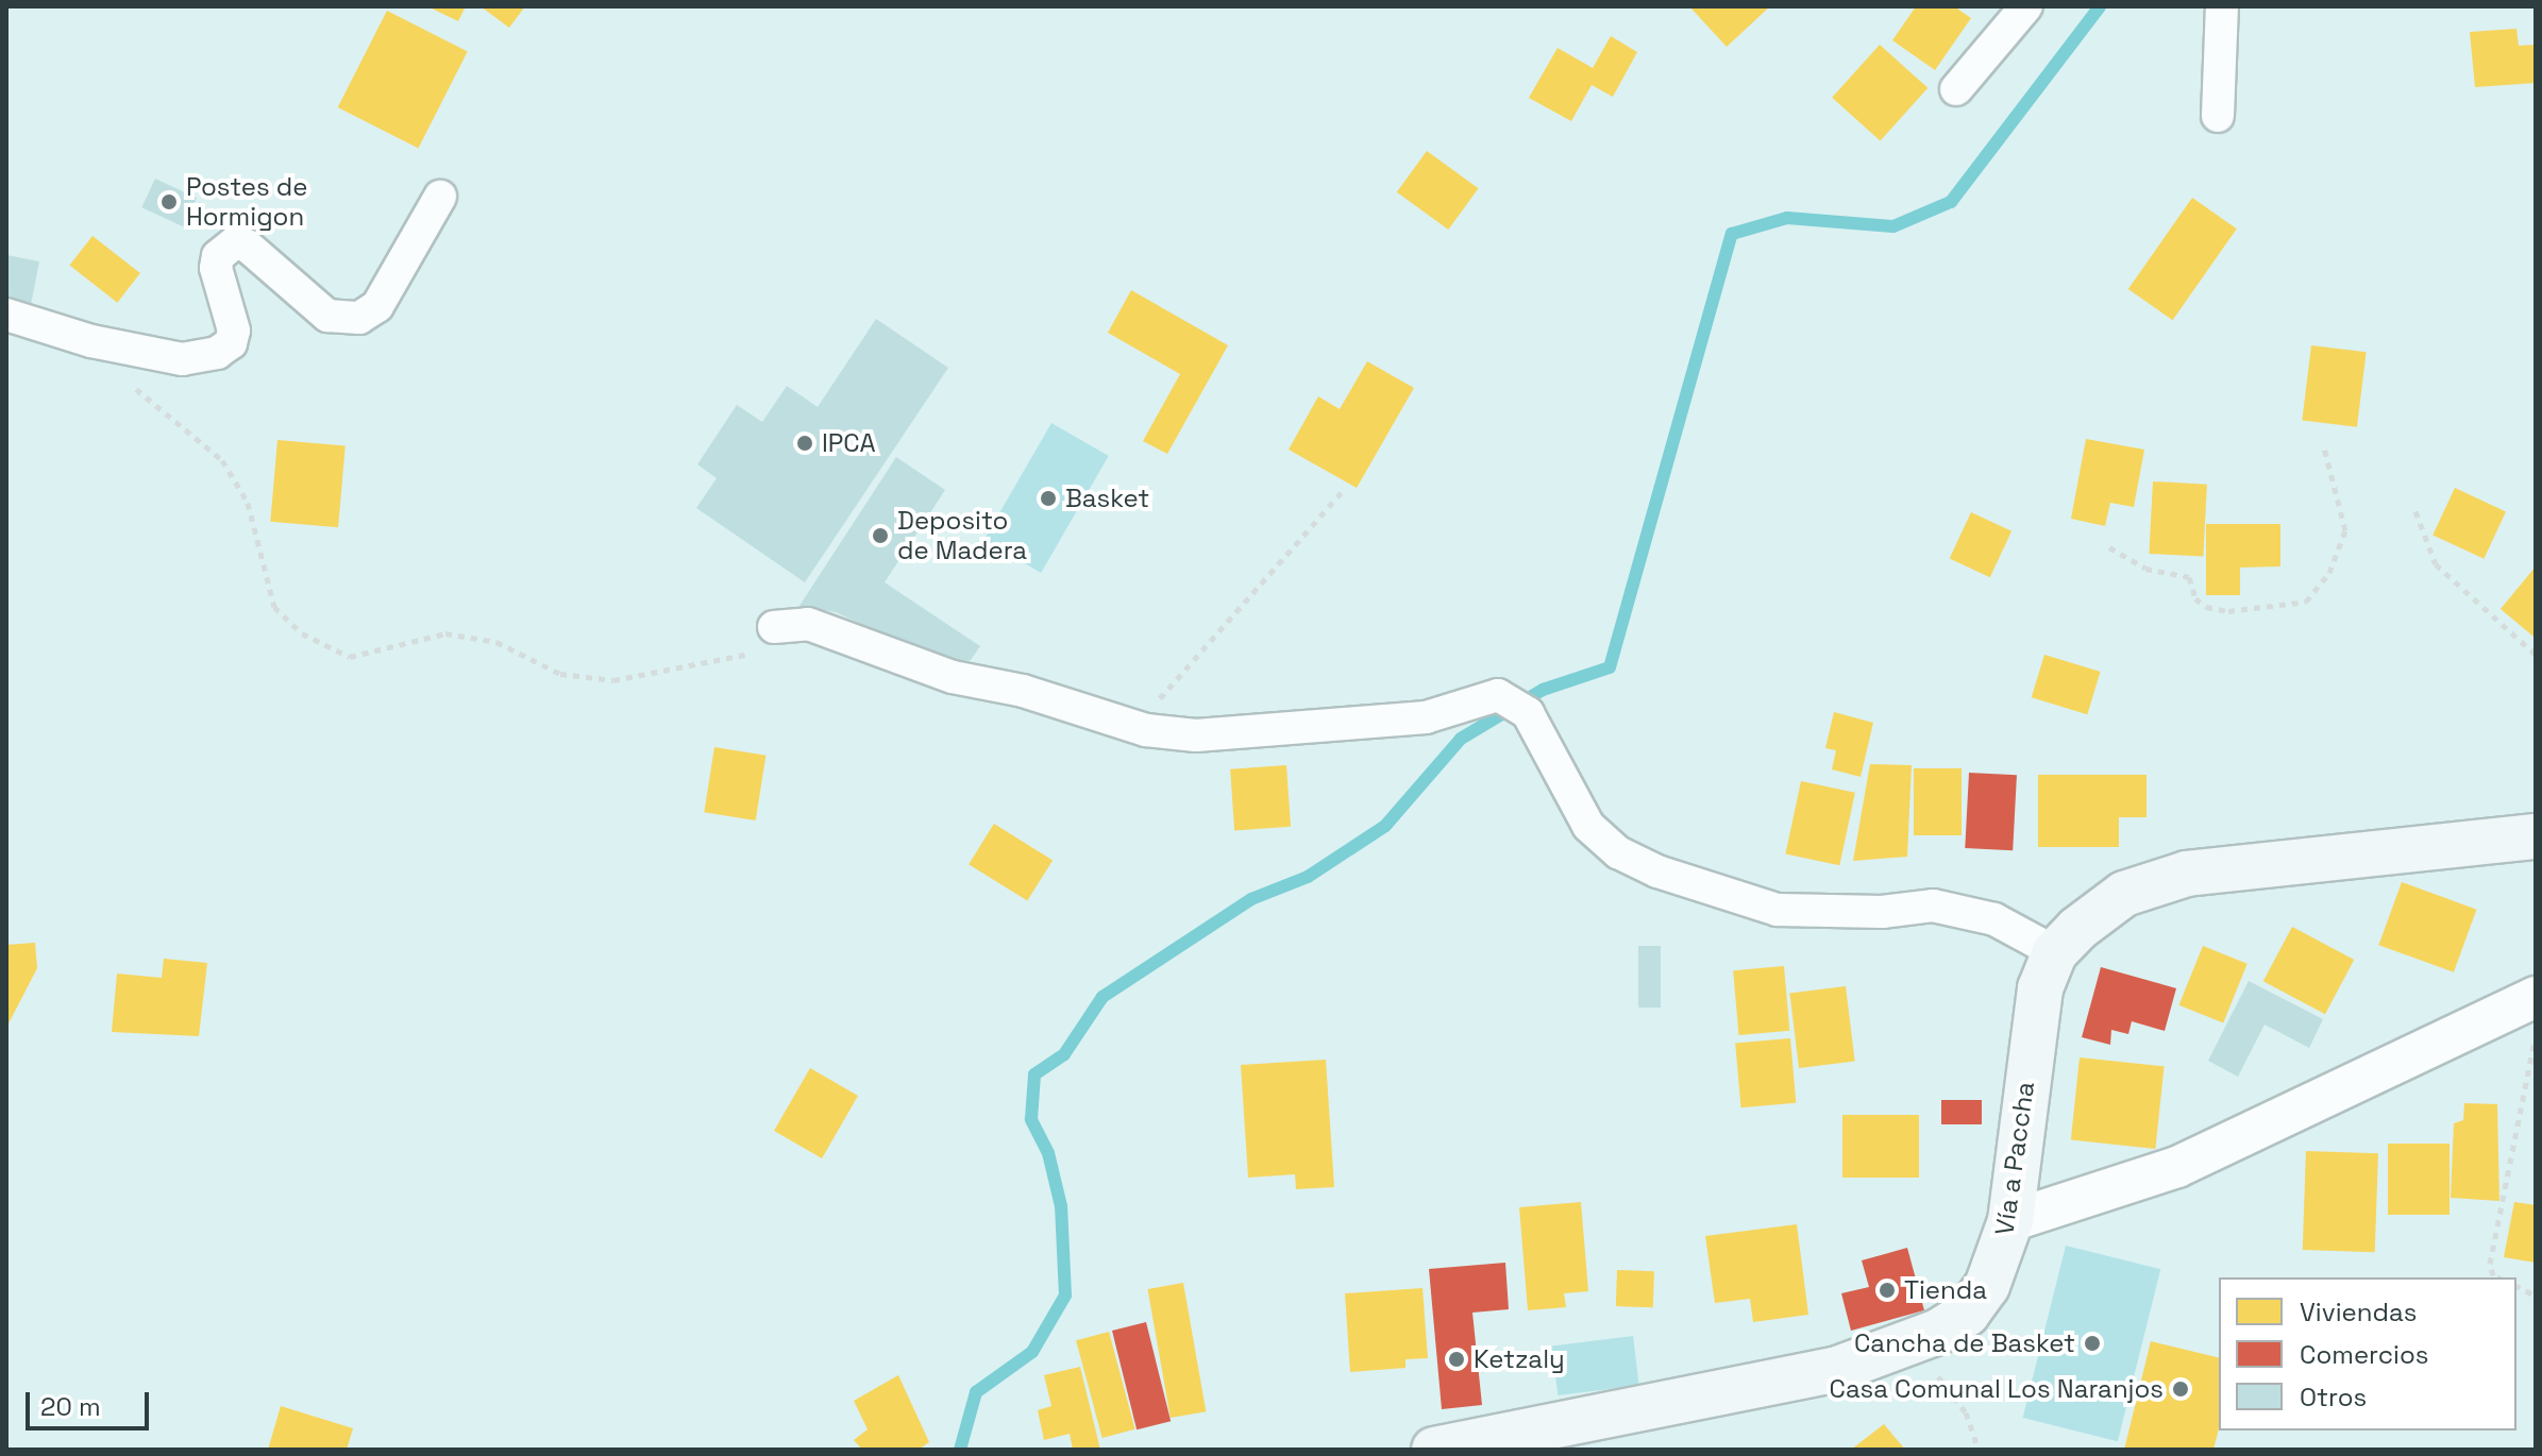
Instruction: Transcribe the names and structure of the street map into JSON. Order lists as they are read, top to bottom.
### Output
{
  "streets": {
    "main road": ["Vía a Paccha"]
  },
  "places": [
    "Postes de Hormigon",
    "IPCA",
    "Basket",
    "Deposito de Madera",
    "Tienda",
    "Cancha de Basket",
    "Ketzaly",
    "Casa Comunal Los Naranjos"
  ],
  "legend": ["Viviendas", "Comercios", "Otros"],
  "scale_bar": "20 m"
}
